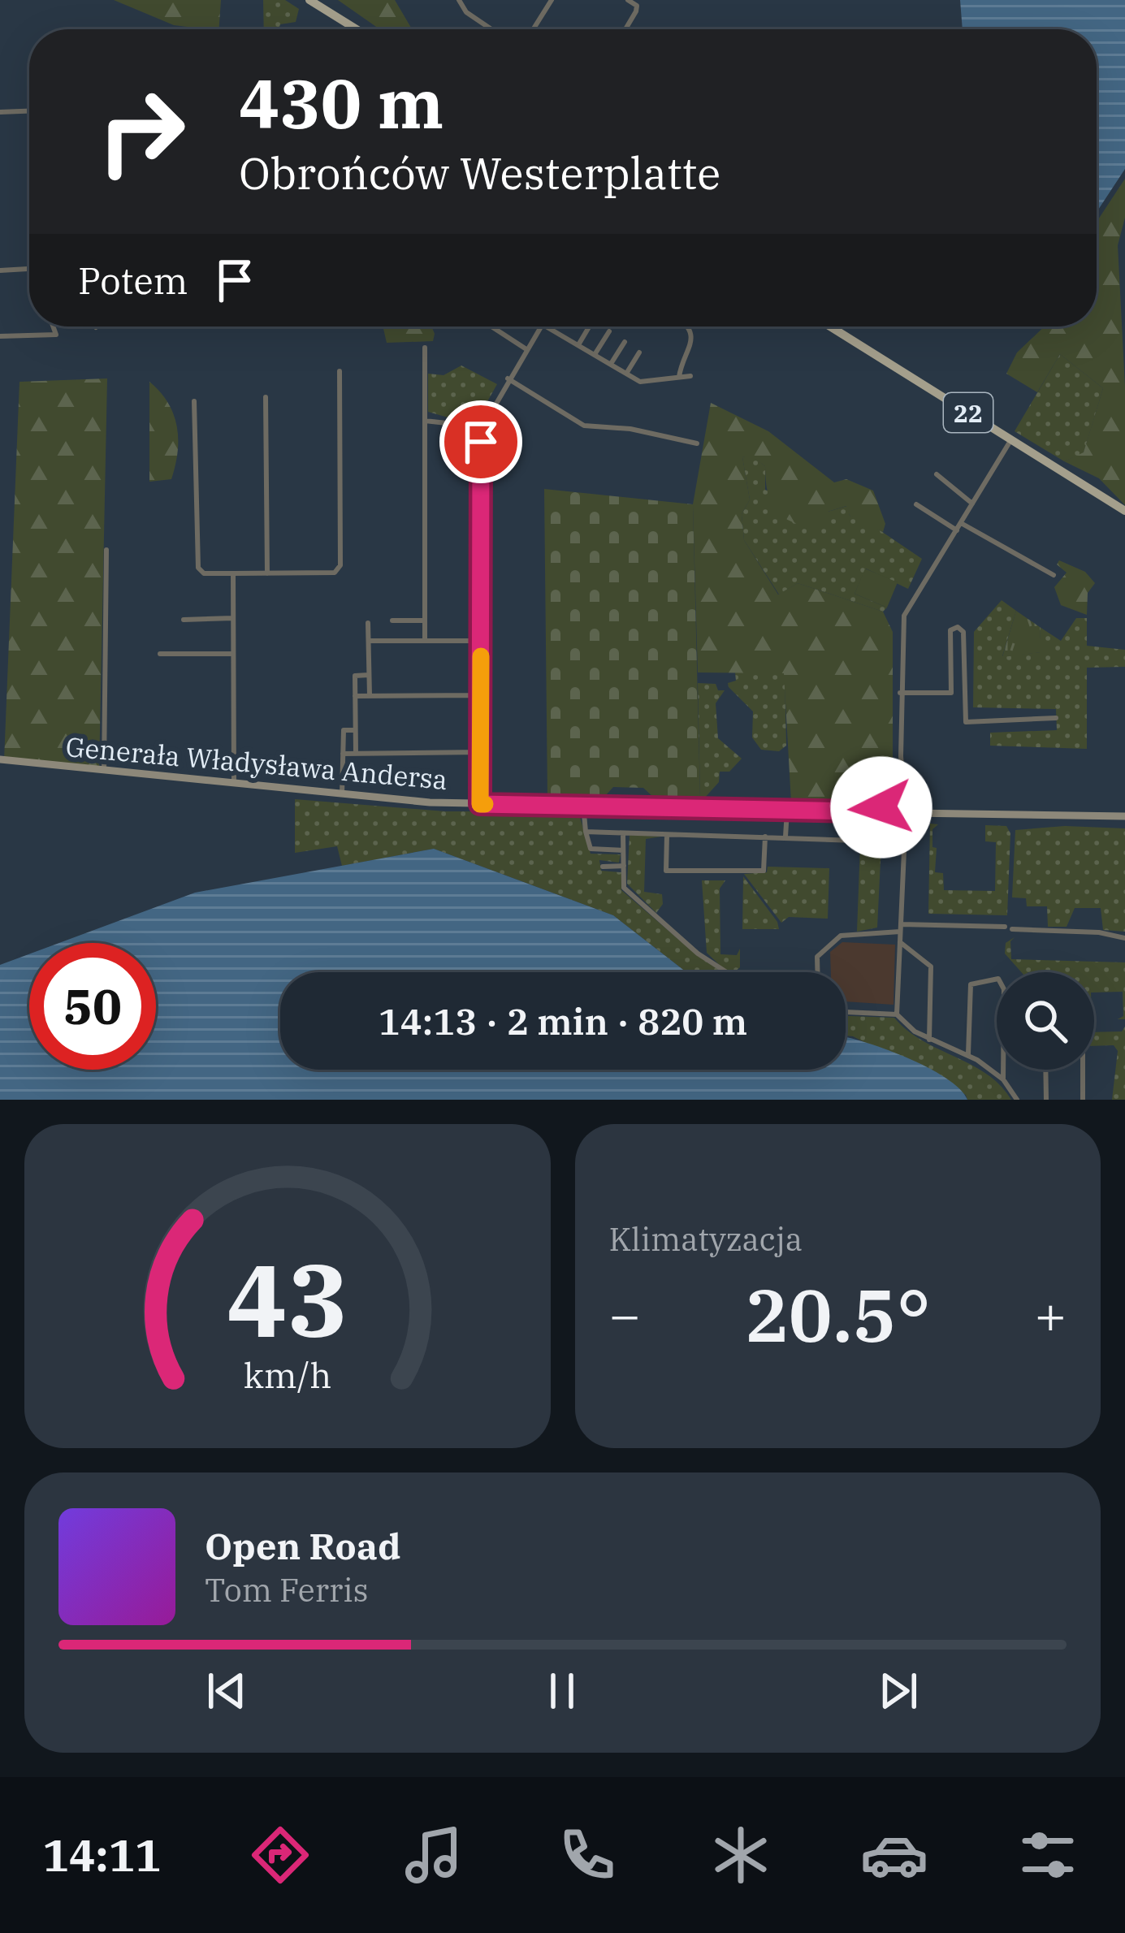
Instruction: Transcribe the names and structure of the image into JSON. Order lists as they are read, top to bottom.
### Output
{
  "streets": {
    "main road": ["22", "Generała Władysława Andersa"]
  },
  "page": {
    "turn": ["430 m", "Obrońców Westerplatte"],
    "then": "Potem",
    "limit": "50",
    "trip": "14:13 · 2 min · 820 m",
    "tile": "Klimatyzacja",
    "heat": ["−", "20.5°", "+"],
    "song": ["Open Road", "Tom Ferris"],
    "tabs": "14:11",
    "gauge": ["43", "km/h"]
  }
}
